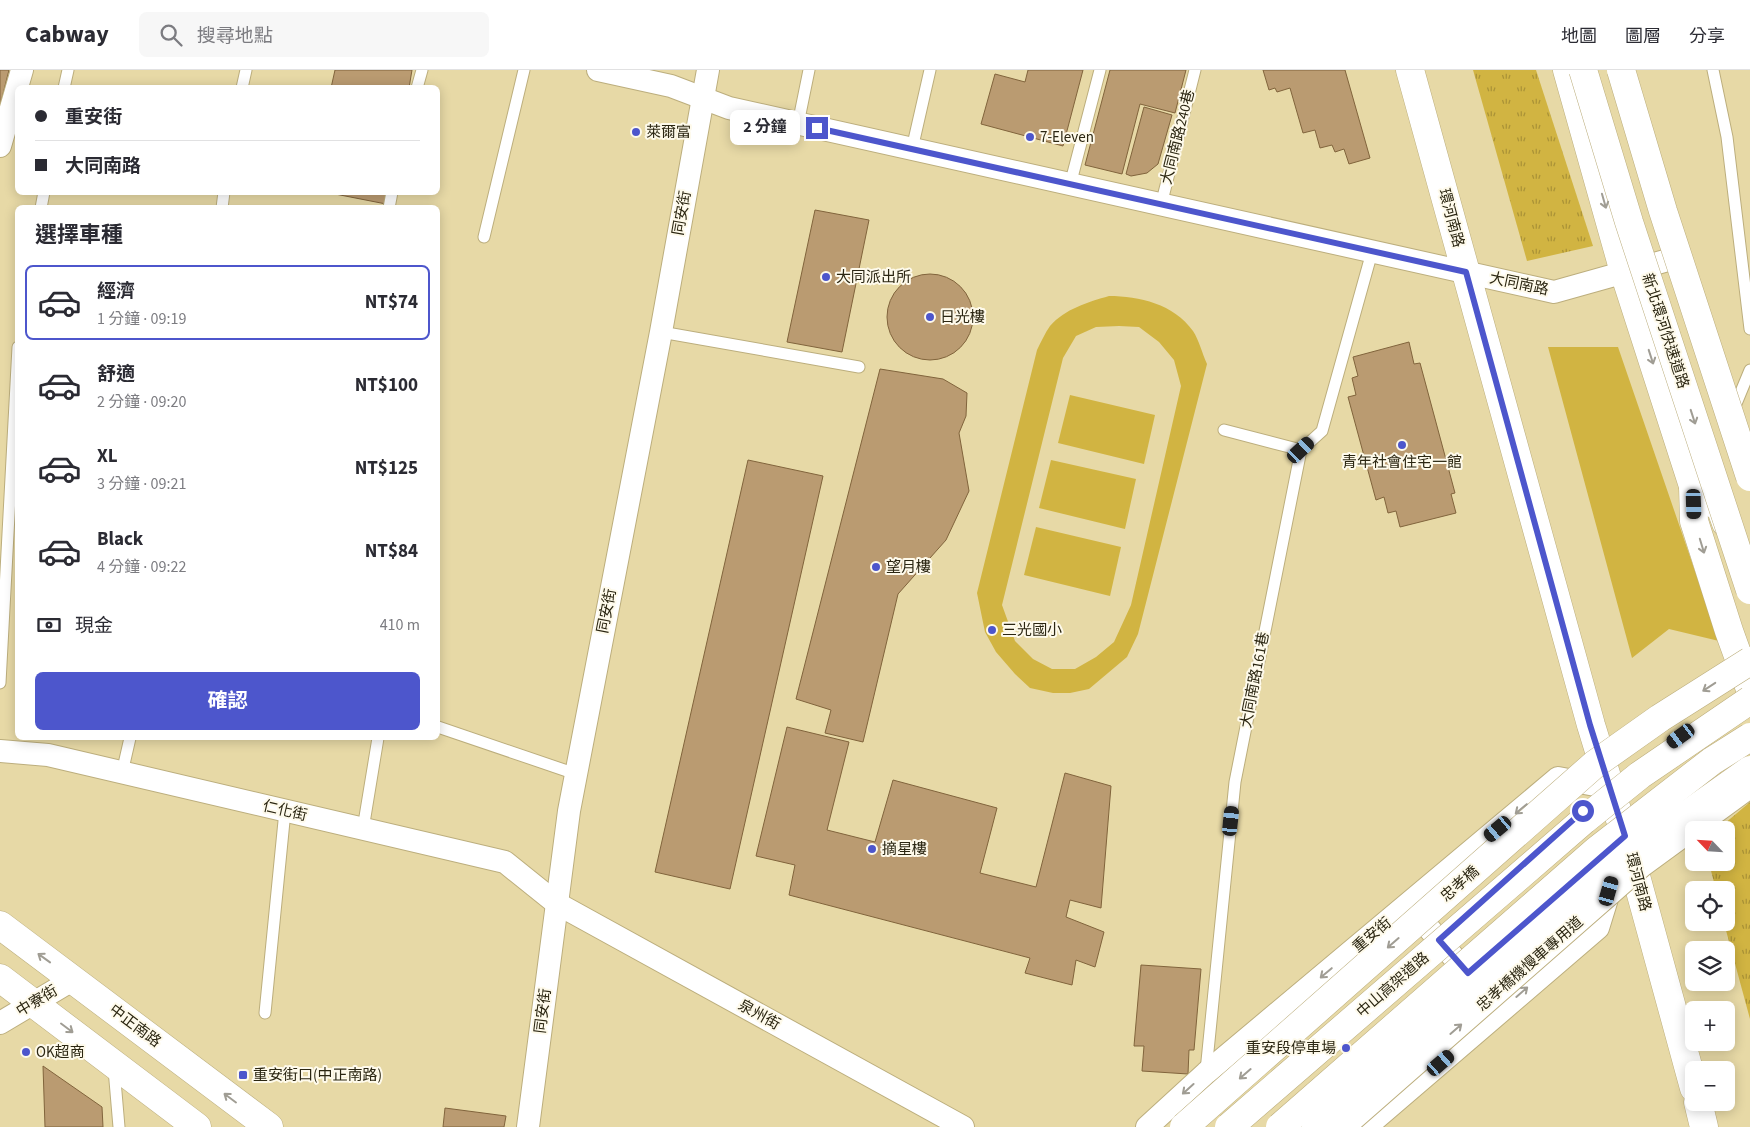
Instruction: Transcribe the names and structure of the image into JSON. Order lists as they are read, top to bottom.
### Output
{
  "streets": {
    "main road": [
      "環河南路",
      "新北環河快速道路",
      "忠孝橋",
      "中山高架道路",
      "中正南路"
    ],
    "street": [
      "同安街",
      "大同南路",
      "仁化街",
      "重安街",
      "忠孝橋機慢車專用道",
      "中寮街",
      "泉州街"
    ],
    "lane": ["大同南路240巷", "大同南路161巷"]
  },
  "crossings": [
    ["大同南路240巷", "大同南路"],
    ["同安街", "大同南路"],
    ["同安街", "仁化街"],
    ["同安街", "泉州街"],
    ["環河南路", "大同南路"],
    ["環河南路", "重安街"],
    ["大同南路161巷", "重安街"],
    ["仁化街", "泉州街"],
    ["忠孝橋", "重安街"],
    ["中寮街", "中正南路"]
  ],
  "places": {
    "other": [
      "萊爾富",
      "7-Eleven",
      "大同派出所",
      "日光樓",
      "青年社會住宅一館",
      "望月樓",
      "三光國小",
      "摘星樓",
      "重安段停車場",
      "OK超商"
    ],
    "transit": ["重安街口(中正南路)"]
  },
  "north": "top left",
  "page": {
    "header": "Cabway",
    "search": "搜尋地點",
    "nav": ["地圖", "圖層", "分享"],
    "banner": ["重安街", "大同南路"],
    "bubble": "2 分鐘",
    "heading": "選擇車種",
    "list": [
      {
        "name": "經濟",
        "note": "1 分鐘 · 09:19",
        "value": "NT$74"
      },
      {
        "name": "舒適",
        "note": "2 分鐘 · 09:20",
        "value": "NT$100"
      },
      {
        "name": "XL",
        "note": "3 分鐘 · 09:21",
        "value": "NT$125"
      },
      {
        "name": "Black",
        "note": "4 分鐘 · 09:22",
        "value": "NT$84"
      }
    ],
    "pay": ["現金", "410 m"],
    "buttons": "確認",
    "map_buttons": ["+", "−"]
  }
}
